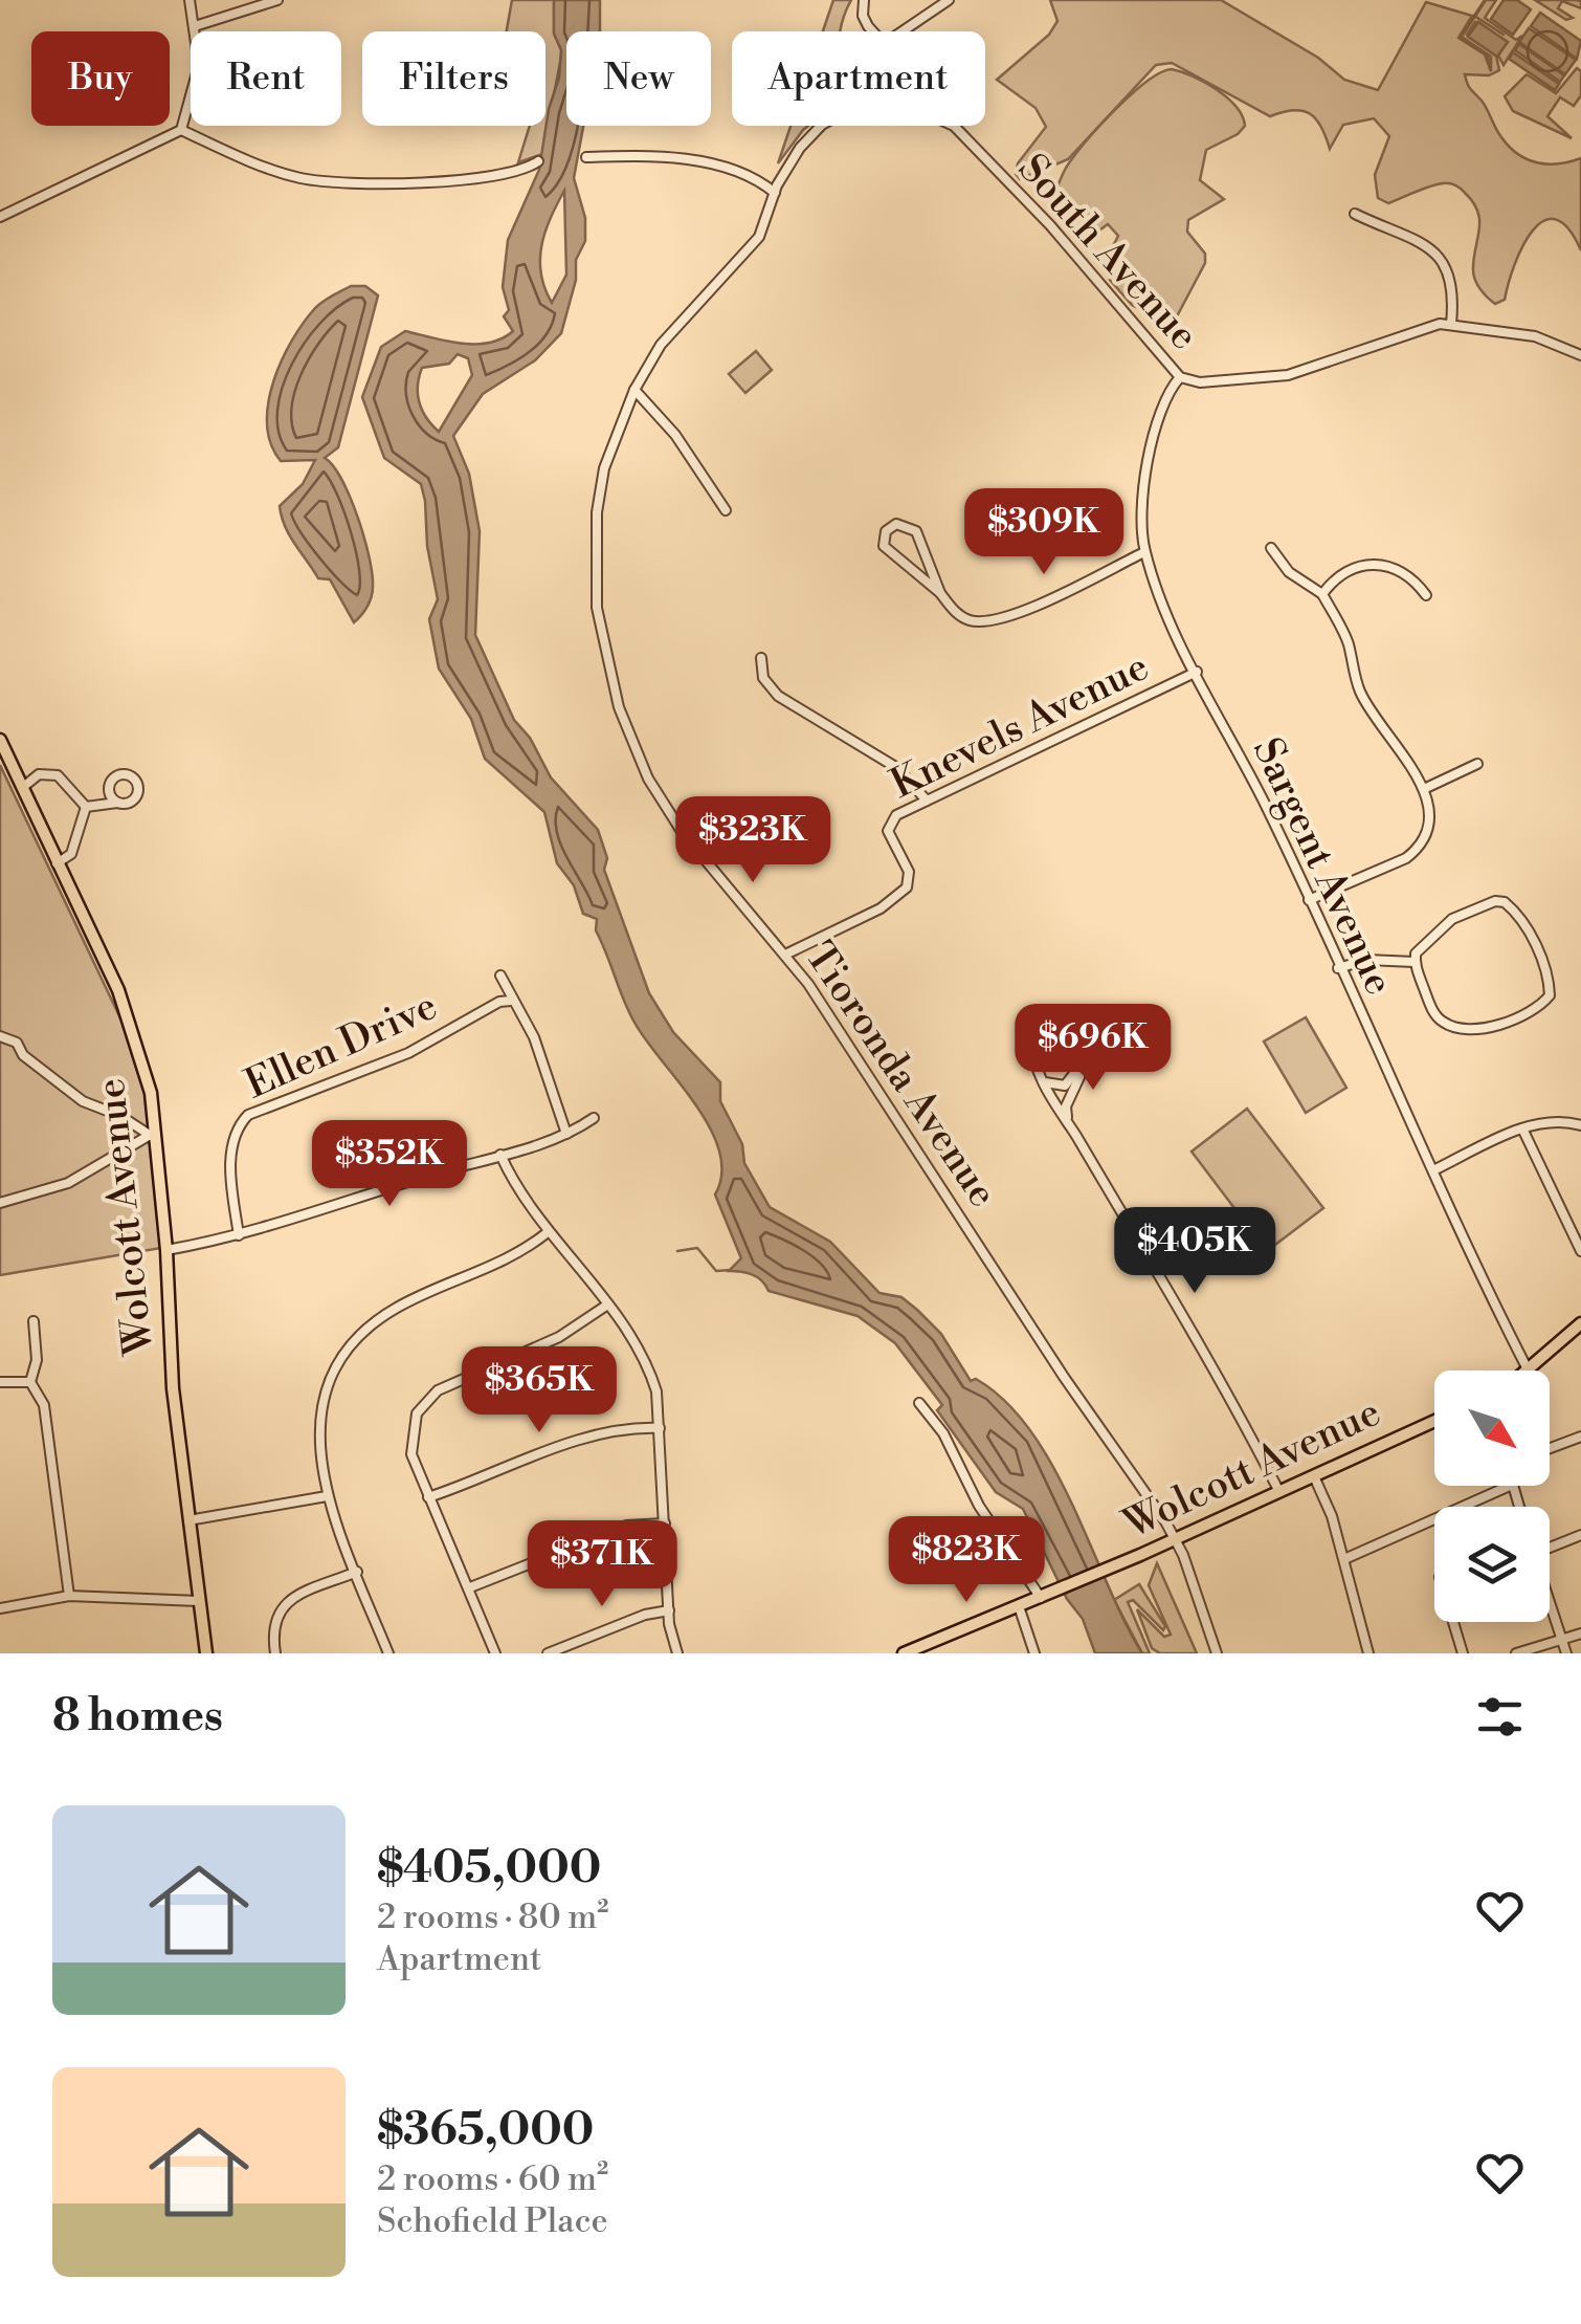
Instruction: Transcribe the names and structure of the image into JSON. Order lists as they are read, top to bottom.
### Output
{
  "streets": {
    "main road": ["Wolcott Avenue"],
    "street": [
      "South Avenue",
      "Knevels Avenue",
      "Sargent Avenue",
      "Ellen Drive",
      "Tioronda Avenue"
    ]
  },
  "crossings": [
    ["South Avenue", "Sargent Avenue"],
    ["South Avenue", "Tioronda Avenue"],
    ["Knevels Avenue", "Sargent Avenue"],
    ["Knevels Avenue", "Tioronda Avenue"],
    ["Tioronda Avenue", "Wolcott Avenue"]
  ],
  "north": "bottom right",
  "page": {
    "chip": [
      "Buy",
      "Rent",
      "Filters",
      "New",
      "Apartment"
    ],
    "price": [
      "$309K",
      "$323K",
      "$696K",
      "$352K",
      "$405K",
      "$365K",
      "$823K",
      "$371K"
    ],
    "heading": "8 homes",
    "list": [
      {
        "name": "$405,000",
        "note": "2 rooms · 80 m² · Apartment"
      },
      {
        "name": "$365,000",
        "note": "2 rooms · 60 m² · Schofield Place"
      }
    ]
  }
}
